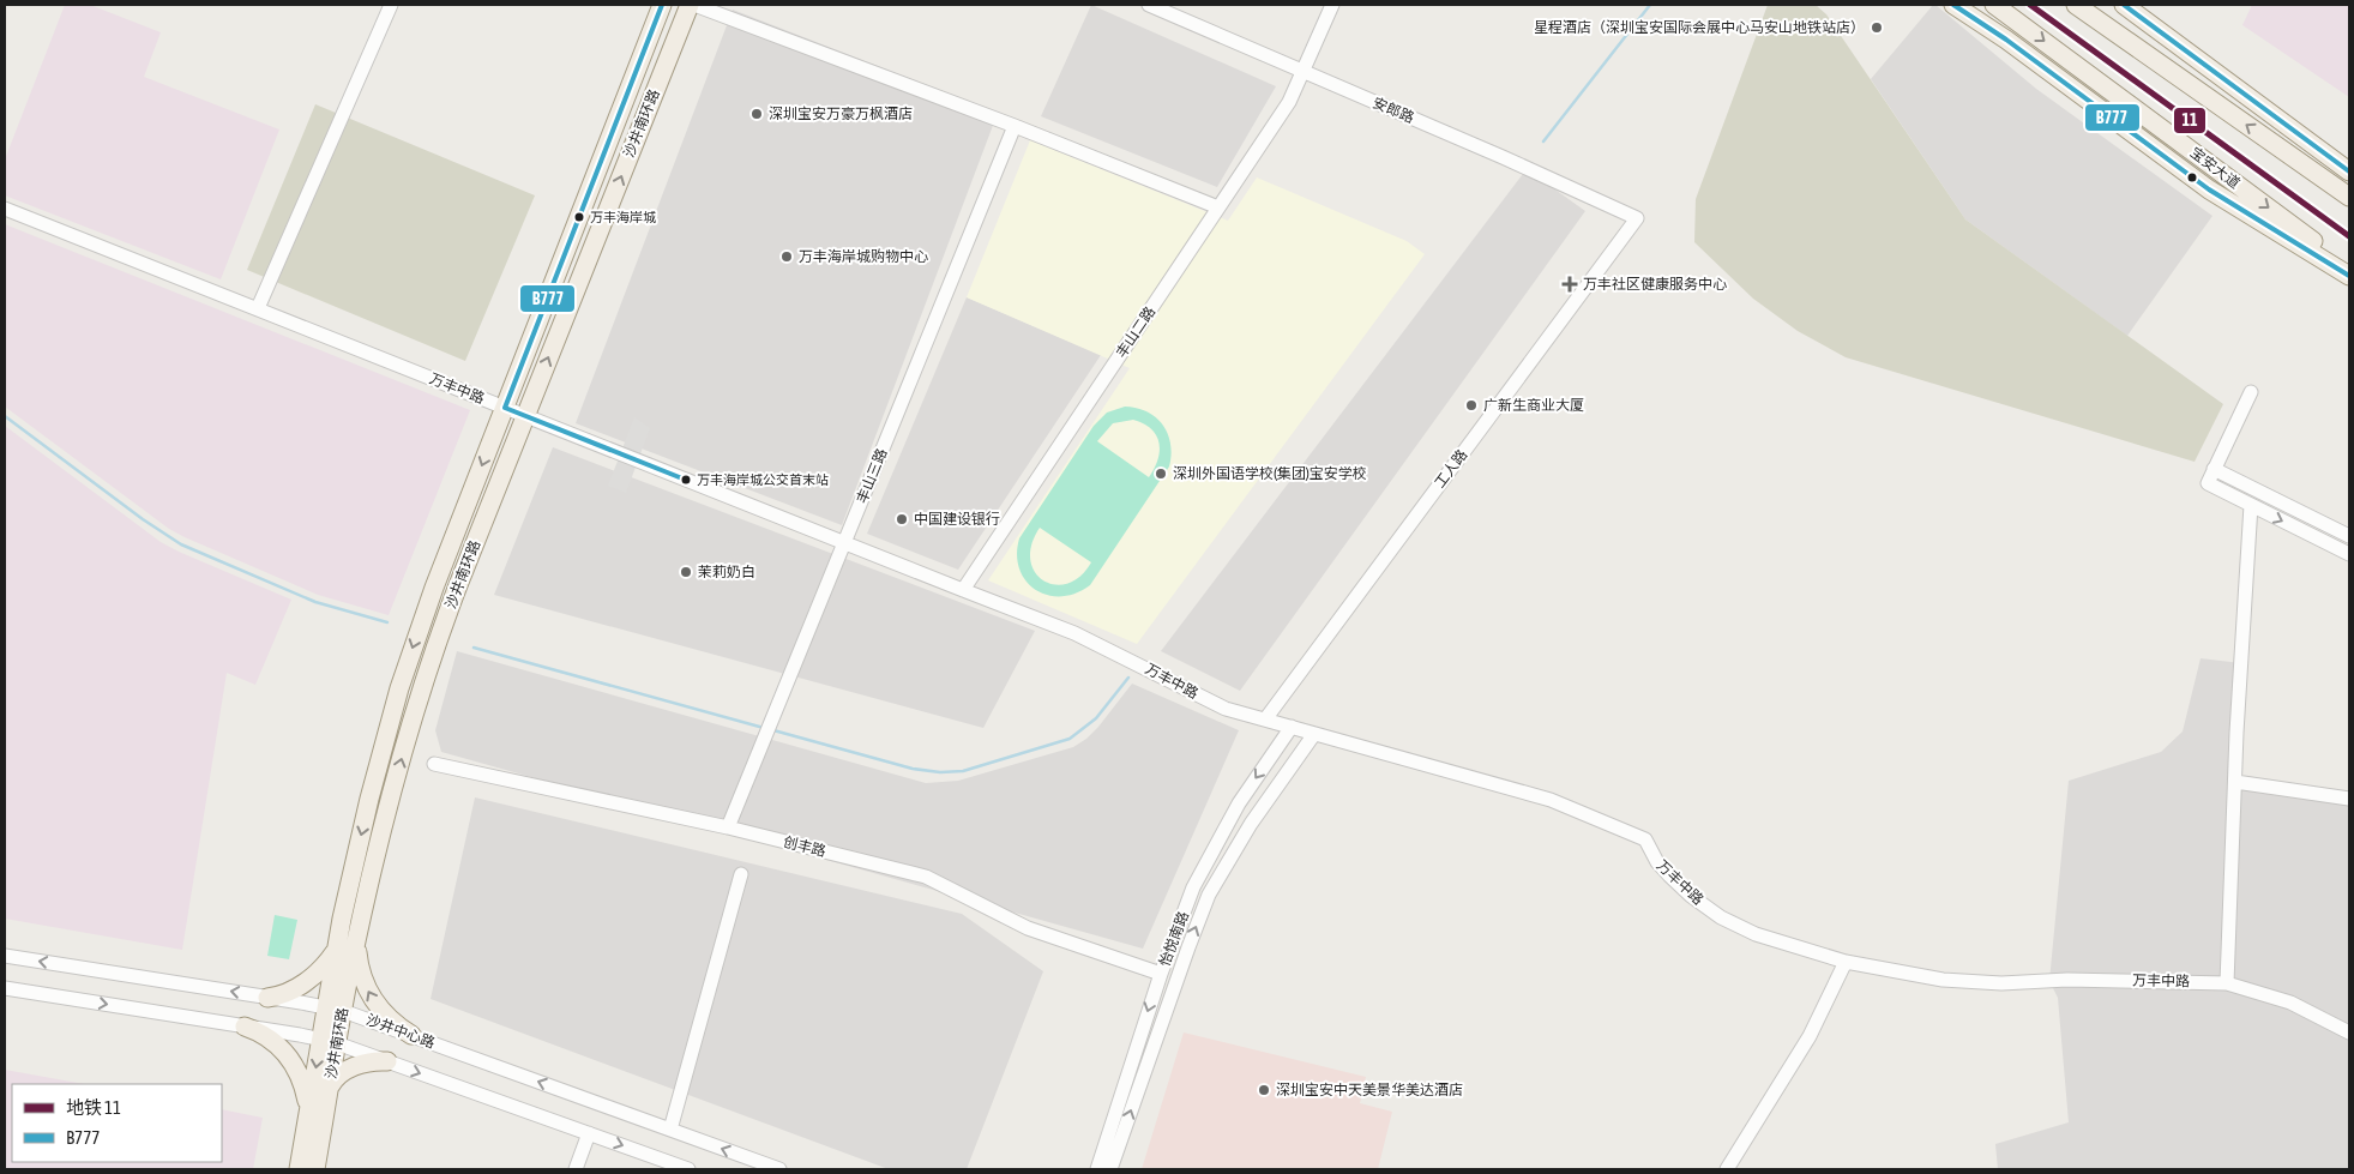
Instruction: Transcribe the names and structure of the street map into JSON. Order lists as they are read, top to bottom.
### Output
{
  "streets": {
    "main road": ["沙井南环路", "宝安大道"],
    "street": [
      "安郎路",
      "丰山二路",
      "万丰中路",
      "工人路",
      "丰山三路",
      "创丰路",
      "怡悦南路",
      "沙井中心路"
    ]
  },
  "crossings": [
    ["安郎路", "丰山二路"],
    ["安郎路", "工人路"],
    ["沙井南环路", "万丰中路"],
    ["沙井南环路", "沙井中心路"],
    ["丰山二路", "万丰中路"],
    ["万丰中路", "工人路"],
    ["万丰中路", "丰山三路"],
    ["万丰中路", "怡悦南路"],
    ["丰山三路", "创丰路"],
    ["创丰路", "怡悦南路"]
  ],
  "places": {
    "other": [
      "星程酒店（深圳宝安国际会展中心马安山地铁站店）",
      "深圳宝安万豪万枫酒店",
      "万丰海岸城",
      "万丰海岸城购物中心",
      "广新生商业大厦",
      "深圳外国语学校(集团)宝安学校",
      "万丰海岸城公交首末站",
      "中国建设银行",
      "茉莉奶白",
      "深圳宝安中天美景华美达酒店"
    ],
    "health": ["万丰社区健康服务中心"]
  },
  "lines": ["metro line 11", "transit line B777"],
  "legend": ["地铁 11", "B777"]
}
